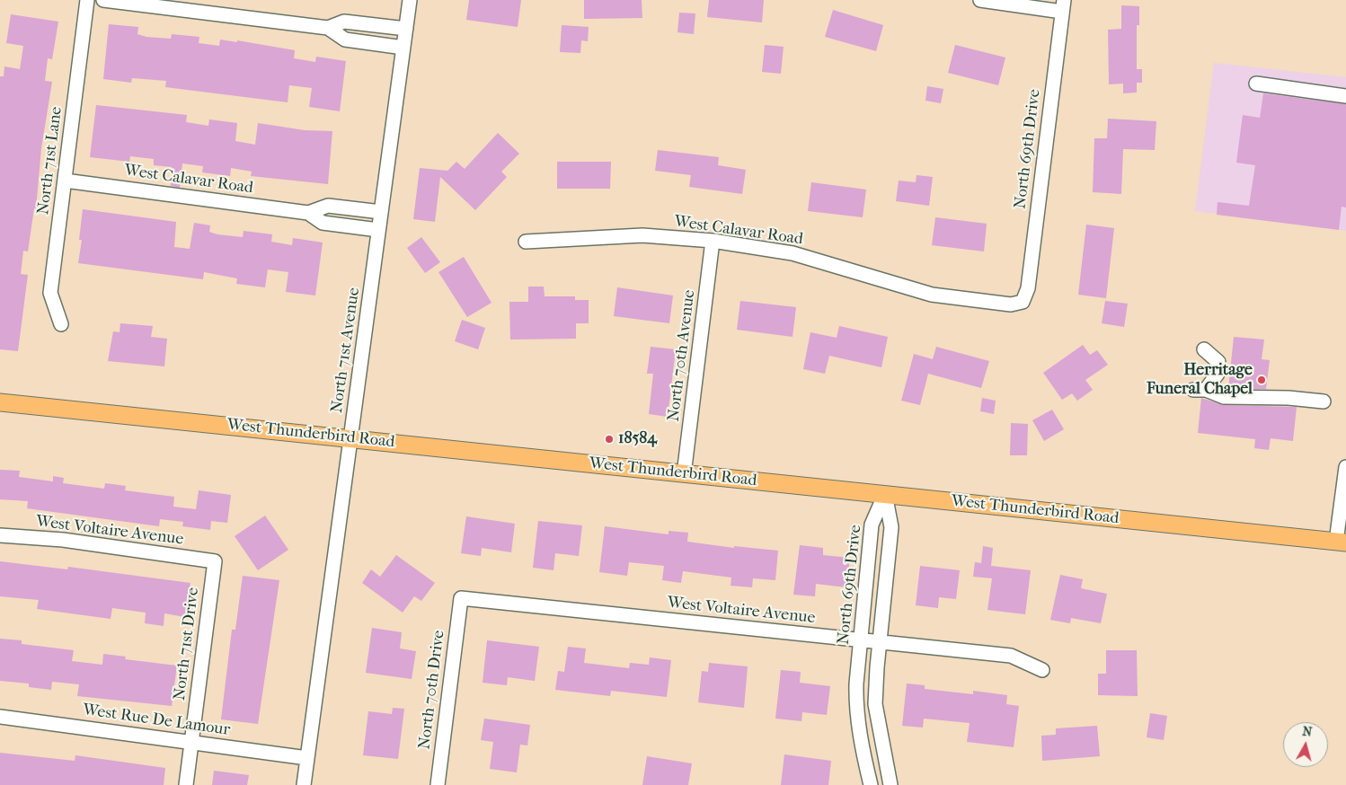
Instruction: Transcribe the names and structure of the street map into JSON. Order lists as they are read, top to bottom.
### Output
{
  "streets": {
    "main road": ["West Thunderbird Road"],
    "street": [
      "North 69th Drive",
      "North 71st Lane",
      "West Calavar Road",
      "North 71st Avenue",
      "North 70th Avenue",
      "West Voltaire Avenue",
      "North 71st Drive",
      "North 70th Drive",
      "West Rue De Lamour"
    ]
  },
  "crossings": [
    ["North 69th Drive", "West Calavar Road"],
    ["North 69th Drive", "West Thunderbird Road"],
    ["North 69th Drive", "West Voltaire Avenue"],
    ["North 71st Lane", "West Calavar Road"],
    ["West Calavar Road", "North 71st Avenue"],
    ["West Calavar Road", "North 70th Avenue"],
    ["North 71st Avenue", "West Thunderbird Road"],
    ["North 71st Avenue", "West Rue De Lamour"],
    ["North 70th Avenue", "West Thunderbird Road"],
    ["West Voltaire Avenue", "North 71st Drive"],
    ["West Voltaire Avenue", "North 70th Drive"],
    ["North 71st Drive", "West Rue De Lamour"]
  ],
  "places": ["Herritage Funeral Chapel", "18584"],
  "north": "top"
}
